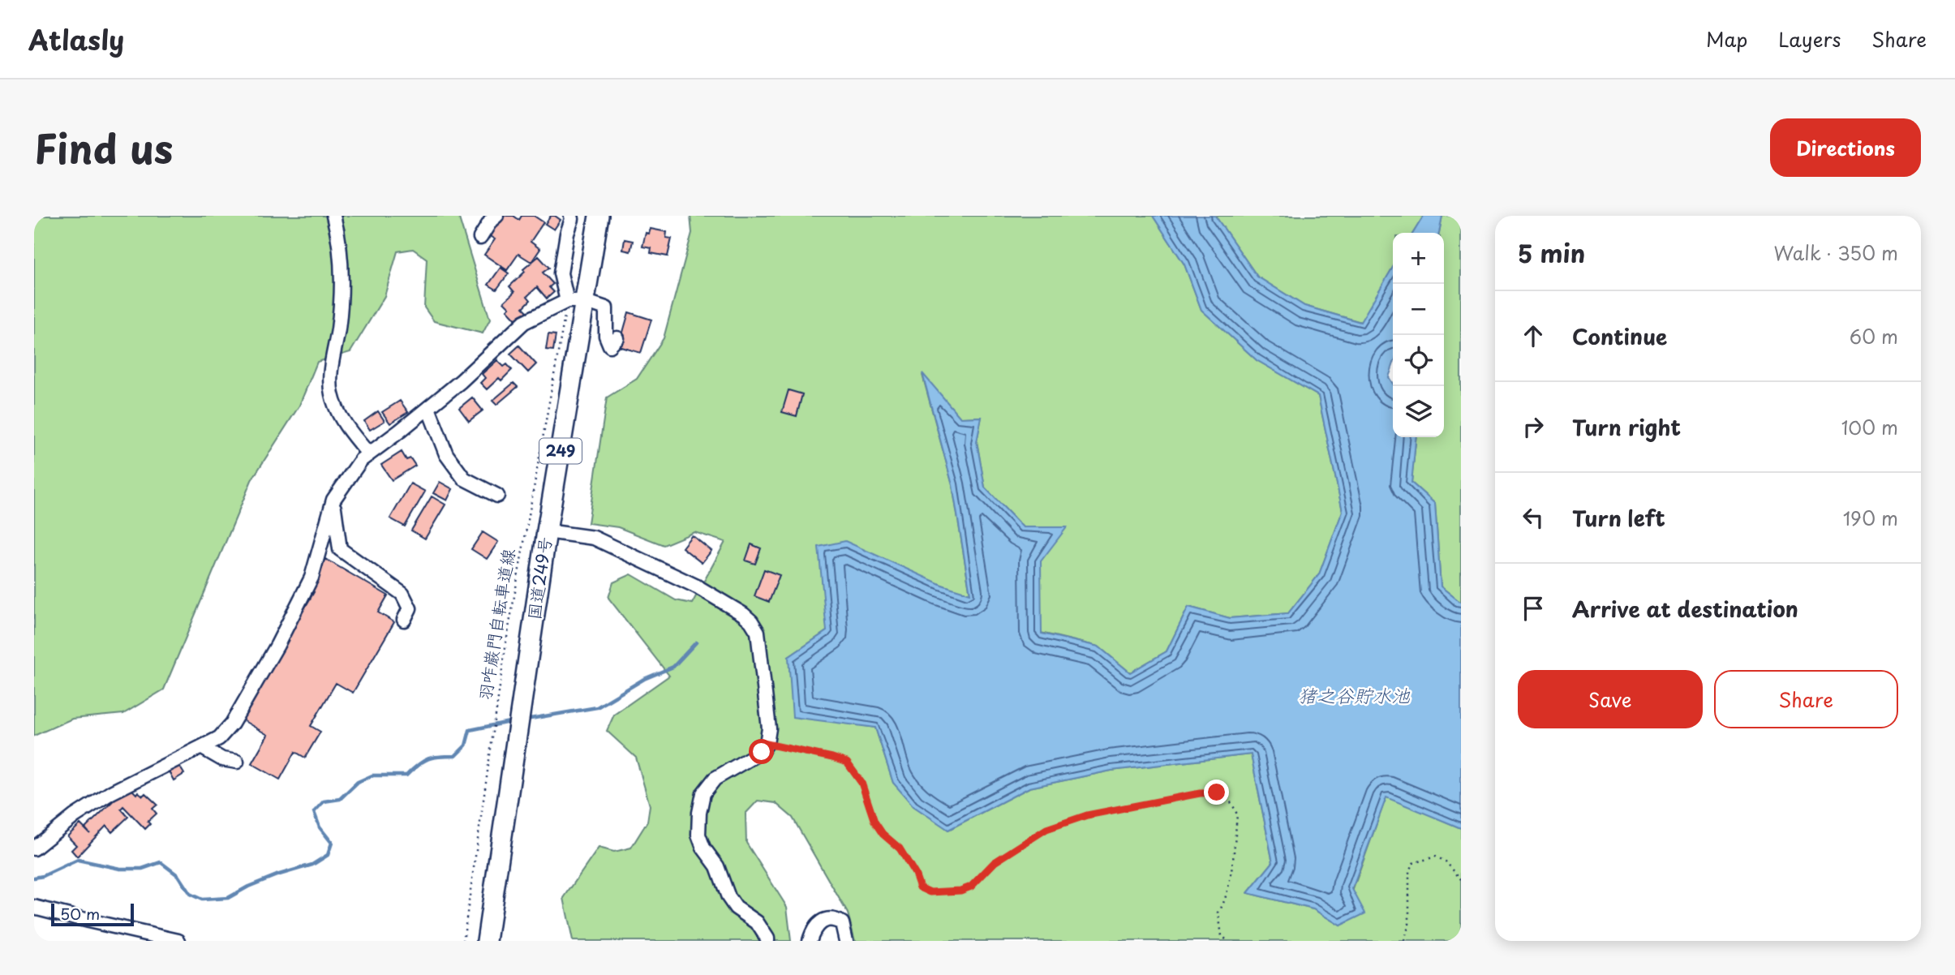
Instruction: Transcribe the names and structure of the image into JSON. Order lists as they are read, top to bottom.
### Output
{
  "streets": {
    "highway": ["249", "国道249号"],
    "path": ["羽咋巌門自転車道線"]
  },
  "crossings": [
    ["国道249号", "羽咋巌門自転車道線"]
  ],
  "water": ["猪之谷貯水池"],
  "scale_bar": "50 m",
  "page": {
    "header": "Atlasly",
    "nav": ["Map", "Layers", "Share"],
    "title": "Find us",
    "buttons": [
      "Directions",
      ["Save", "Share"]
    ],
    "heading": ["5 min", "Walk · 350 m"],
    "map_buttons": ["+", "−"],
    "list": [
      ["Continue", "60 m"],
      ["Turn right", "100 m"],
      ["Turn left", "190 m"],
      "Arrive at destination"
    ],
    "scale": "50 m"
  }
}
